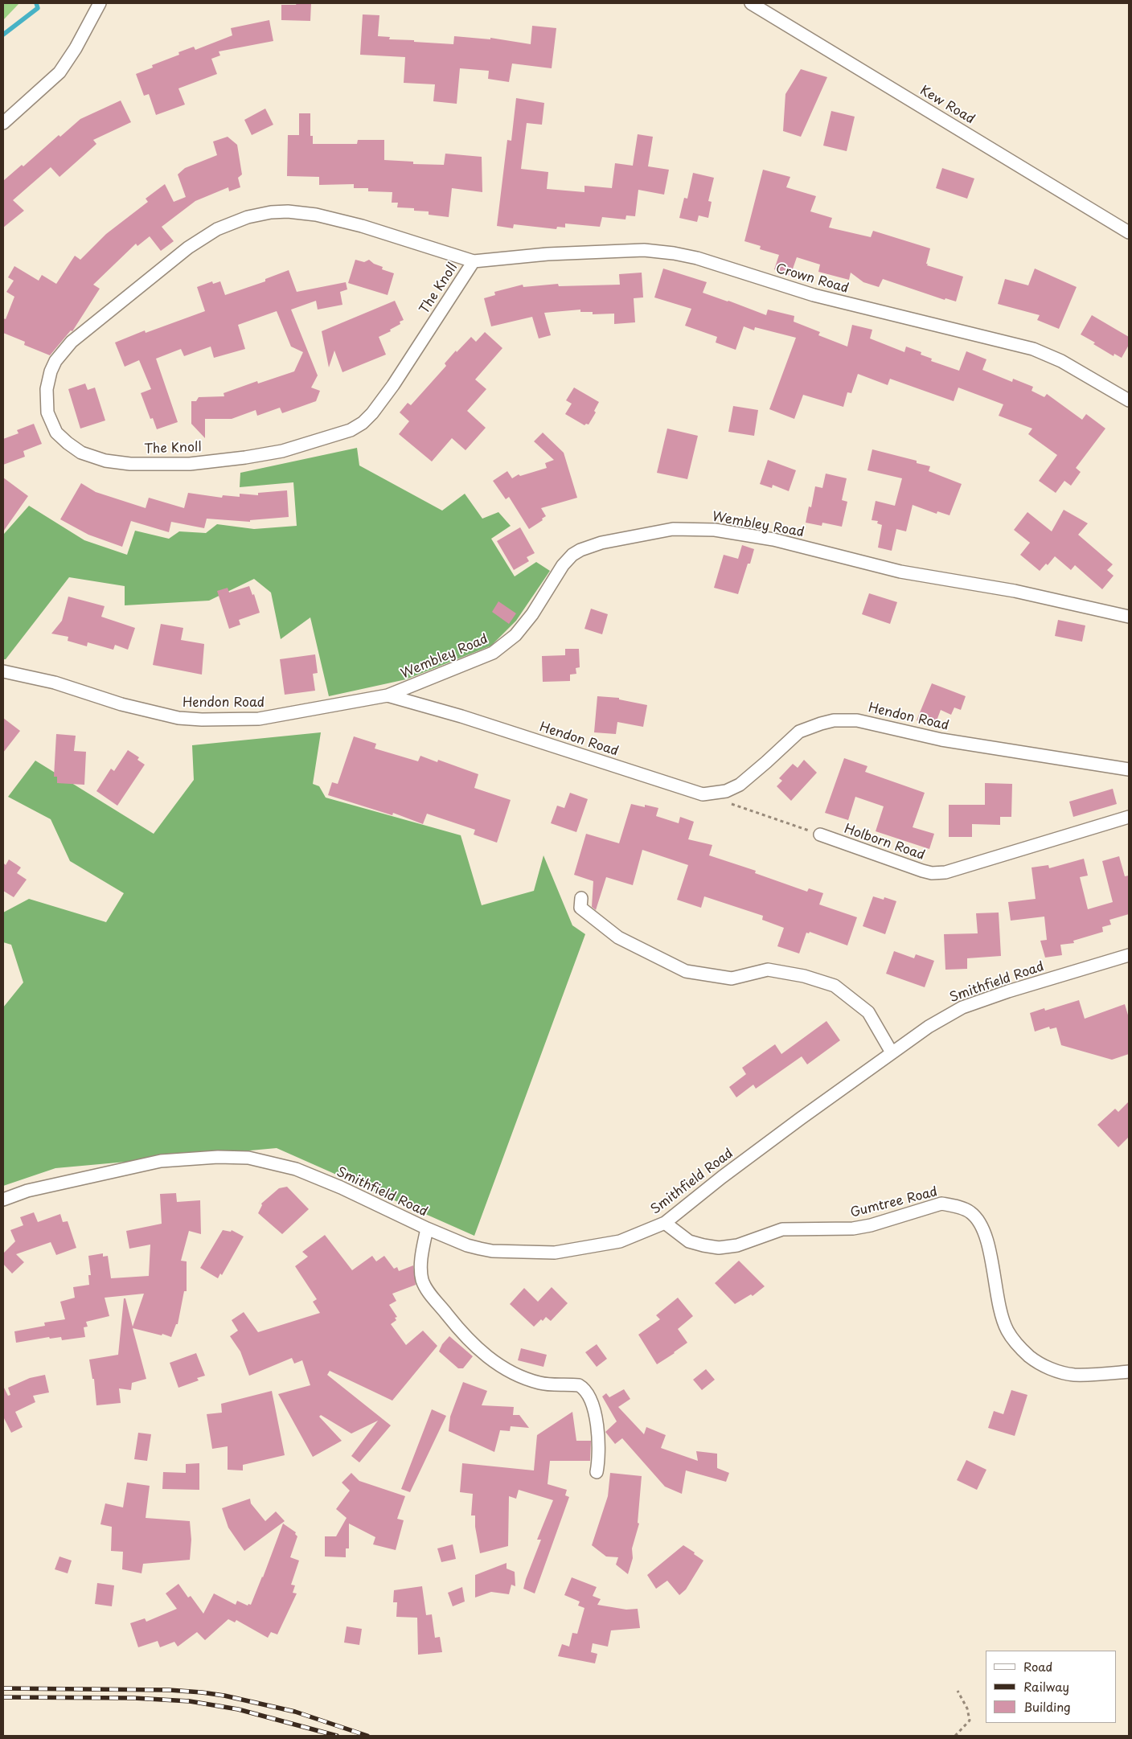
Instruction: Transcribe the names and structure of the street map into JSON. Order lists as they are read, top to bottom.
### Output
{
  "streets": {
    "street": [
      "Kew Road",
      "Crown Road",
      "The Knoll",
      "Wembley Road",
      "Hendon Road",
      "Holborn Road",
      "Smithfield Road",
      "Gumtree Road"
    ]
  },
  "crossings": [
    ["Crown Road", "The Knoll"],
    ["Wembley Road", "Hendon Road"],
    ["Smithfield Road", "Gumtree Road"]
  ],
  "legend": ["Road", "Railway", "Building"]
}
